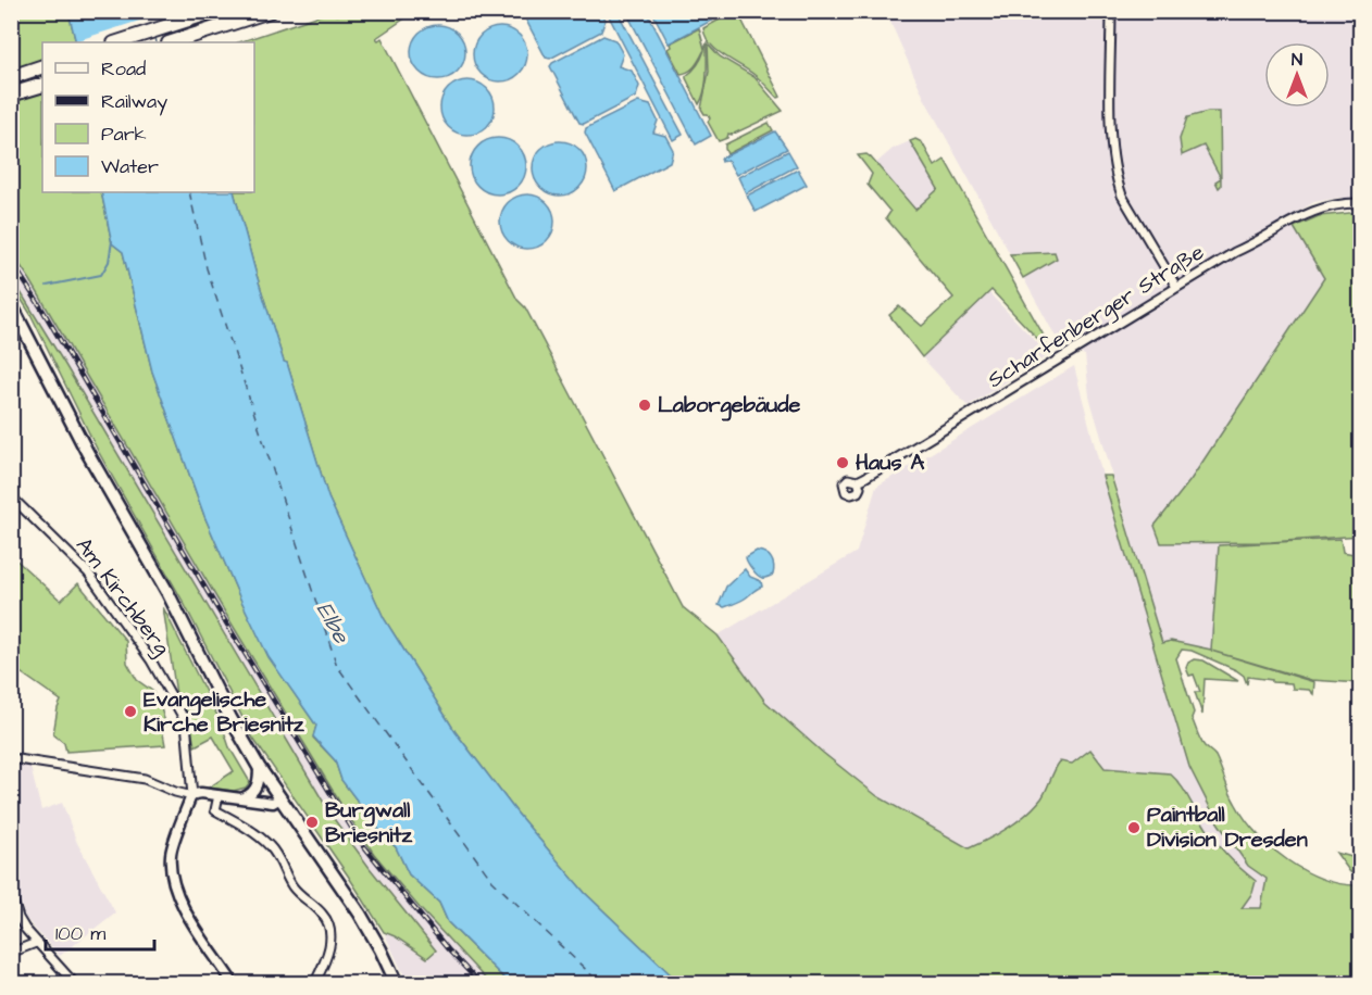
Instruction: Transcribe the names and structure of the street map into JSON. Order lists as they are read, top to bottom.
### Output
{
  "streets": {
    "street": ["Scharfenberger Straße", "Am Kirchberg"]
  },
  "water": ["Elbe"],
  "places": [
    "Laborgebäude",
    "Haus A",
    "Evangelische Kirche Briesnitz",
    "Burgwall Briesnitz",
    "Paintball Division Dresden"
  ],
  "legend": [
    "Road",
    "Railway",
    "Park",
    "Water"
  ],
  "scale_bar": "100 m",
  "north": "top"
}
